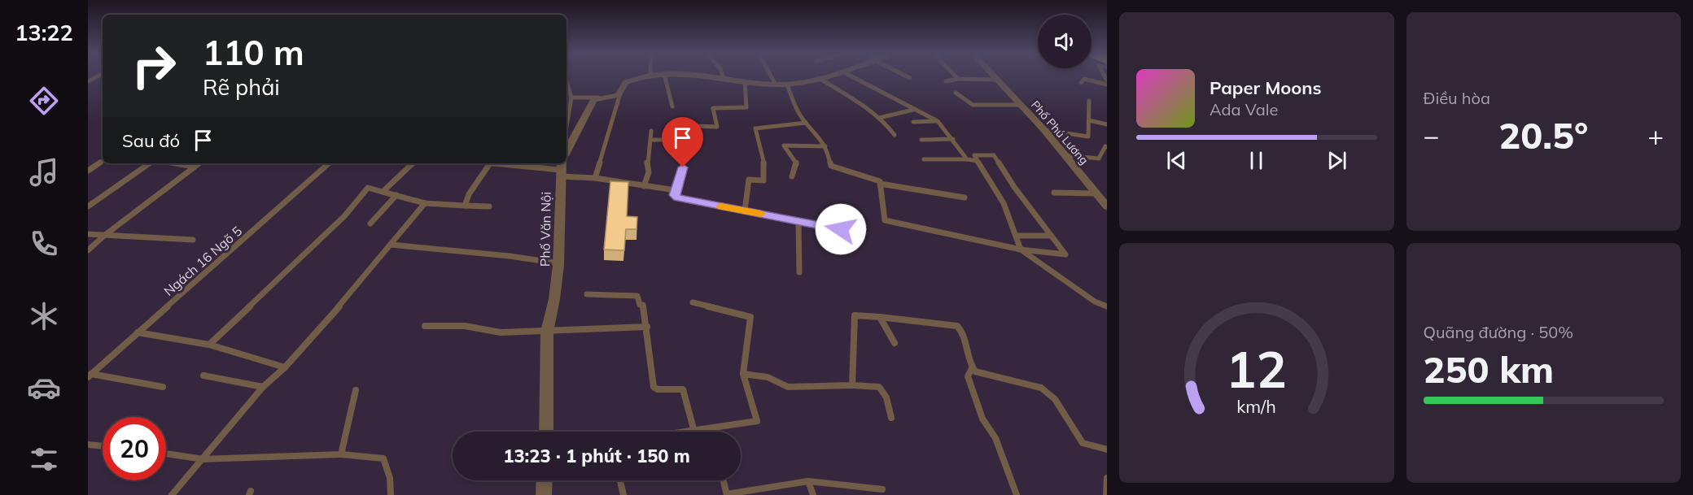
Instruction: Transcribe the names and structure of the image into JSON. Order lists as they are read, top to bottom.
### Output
{
  "streets": {
    "street": ["Phố Phú Lương", "Phố Văn Nội"],
    "lane": ["Ngách 16 Ngõ 5"]
  },
  "page": {
    "tabs": "13:22",
    "tile": [
      "Điều hòa",
      ["Quãng đường · 50%", "250 km"]
    ],
    "turn": ["110 m", "Rẽ phải"],
    "song": ["Paper Moons", "Ada Vale"],
    "heat": ["−", "20.5°", "+"],
    "then": "Sau đó",
    "limit": "20",
    "trip": "13:23 · 1 phút · 150 m",
    "gauge": ["12", "km/h"]
  }
}
